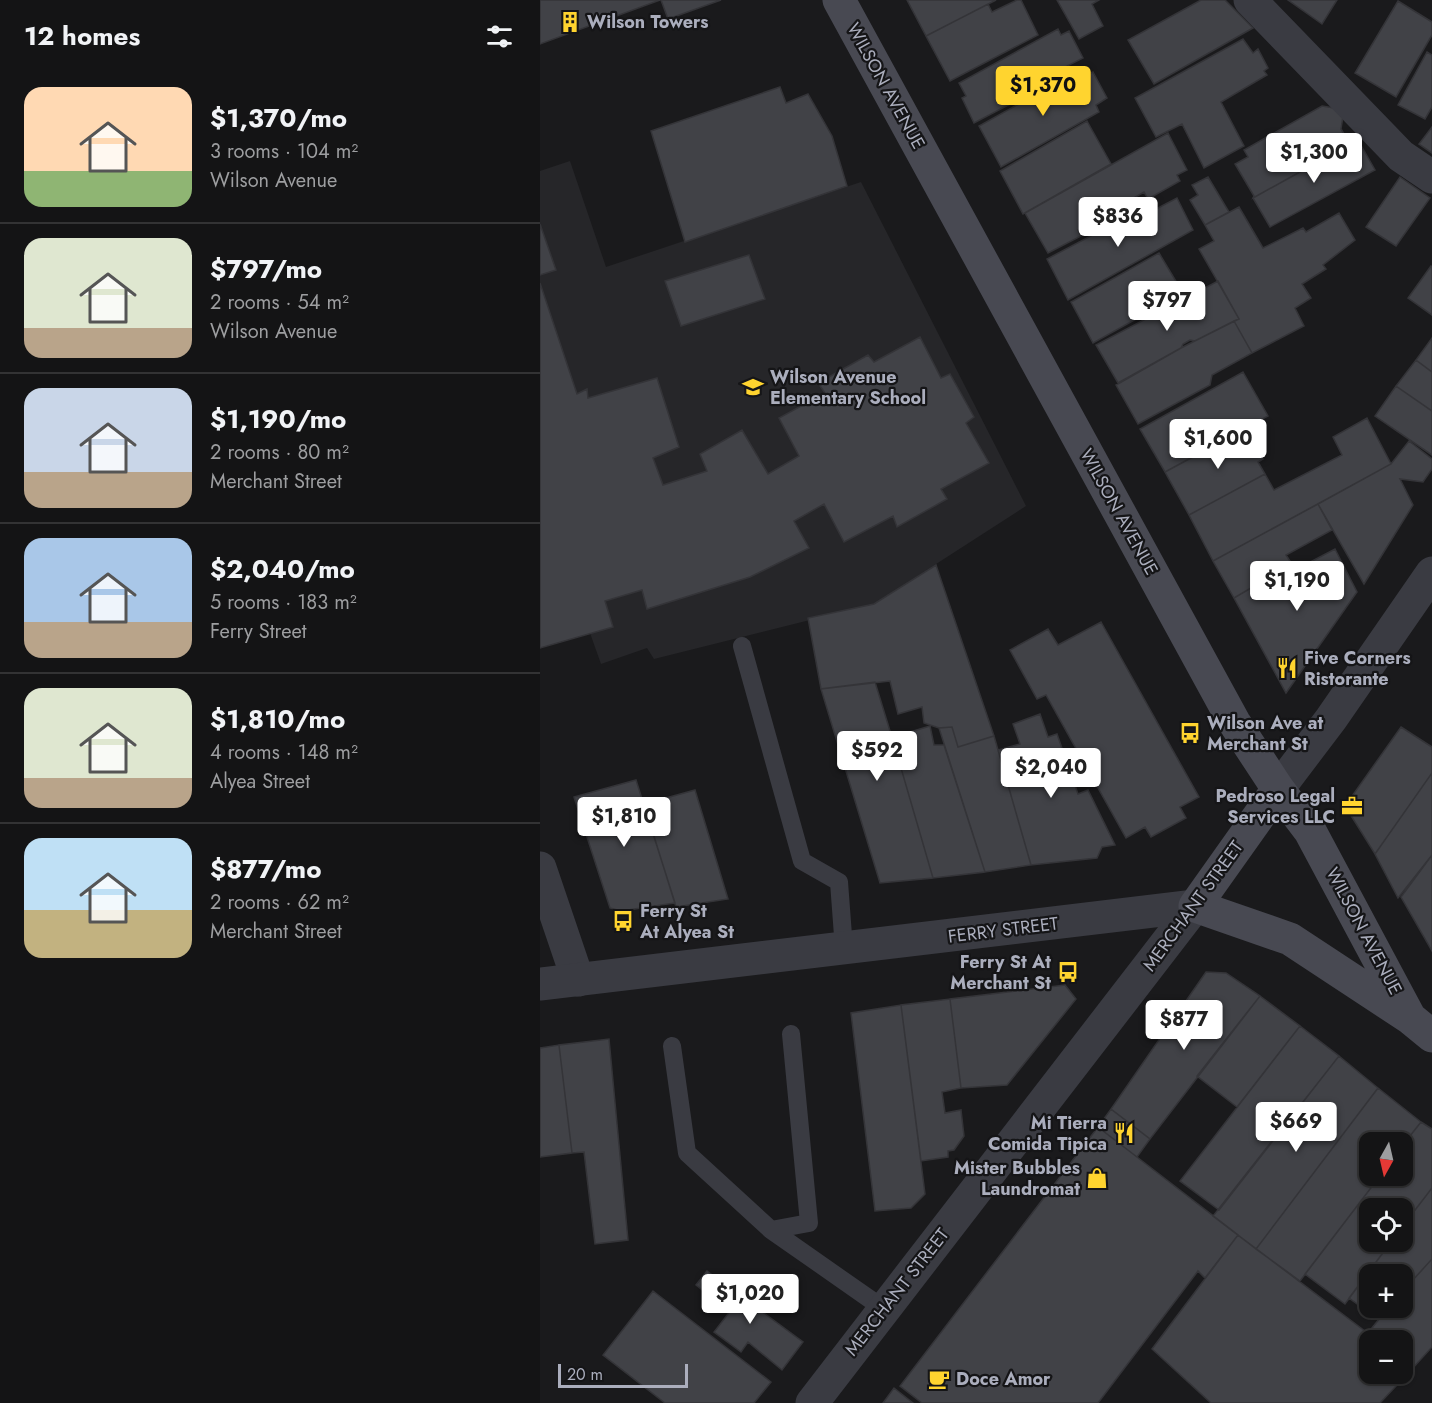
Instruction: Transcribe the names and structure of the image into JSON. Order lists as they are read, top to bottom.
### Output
{
  "streets": {
    "main road": ["WILSON AVENUE", "MERCHANT STREET", "FERRY STREET"]
  },
  "crossings": [
    ["WILSON AVENUE", "MERCHANT STREET"],
    ["WILSON AVENUE", "FERRY STREET"],
    ["MERCHANT STREET", "FERRY STREET"]
  ],
  "places": {
    "building": ["Wilson Towers"],
    "school or university": ["Wilson Avenue Elementary School"],
    "restaurant": ["Five Corners Ristorante", "Mi Tierra Comida Tipica"],
    "bus stop": ["Wilson Ave at Merchant St", "Ferry St At Alyea St", "Ferry St At Merchant St"],
    "office": ["Pedroso Legal Services LLC"],
    "shop": ["Mister Bubbles Laundromat"],
    "cafe": ["Doce Amor"]
  },
  "scale_bar": "20 m",
  "north": "bottom",
  "page": {
    "heading": "12 homes",
    "price": [
      "$1,370",
      "$1,300",
      "$836",
      "$797",
      "$1,600",
      "$1,190",
      "$592",
      "$2,040",
      "$1,810",
      "$877",
      "$669",
      "$1,020"
    ],
    "list": [
      {
        "name": "$1,370/mo",
        "note": "3 rooms · 104 m² · Wilson Avenue"
      },
      {
        "name": "$797/mo",
        "note": "2 rooms · 54 m² · Wilson Avenue"
      },
      {
        "name": "$1,190/mo",
        "note": "2 rooms · 80 m² · Merchant Street"
      },
      {
        "name": "$2,040/mo",
        "note": "5 rooms · 183 m² · Ferry Street"
      },
      {
        "name": "$1,810/mo",
        "note": "4 rooms · 148 m² · Alyea Street"
      },
      {
        "name": "$877/mo",
        "note": "2 rooms · 62 m² · Merchant Street"
      }
    ],
    "map_buttons": ["+", "−"],
    "scale": "20 m"
  }
}
